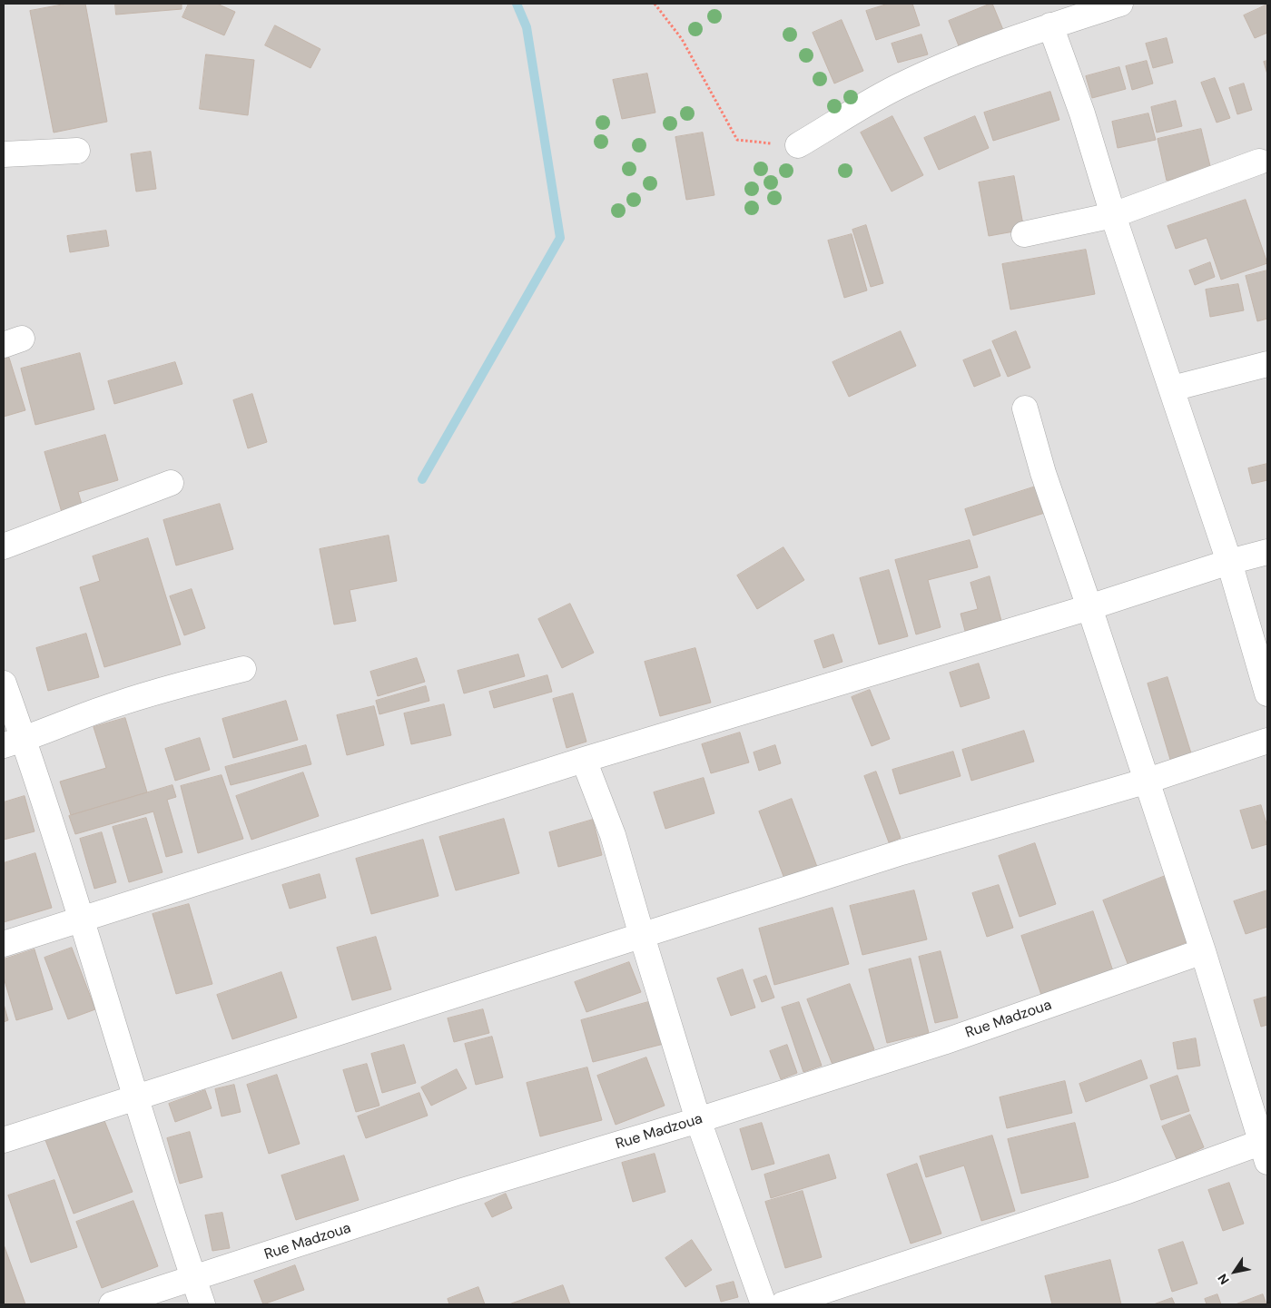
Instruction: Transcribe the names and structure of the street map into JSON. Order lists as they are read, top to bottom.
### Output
{
  "streets": {
    "street": ["Rue Madzoua"]
  },
  "north": "bottom left"
}
